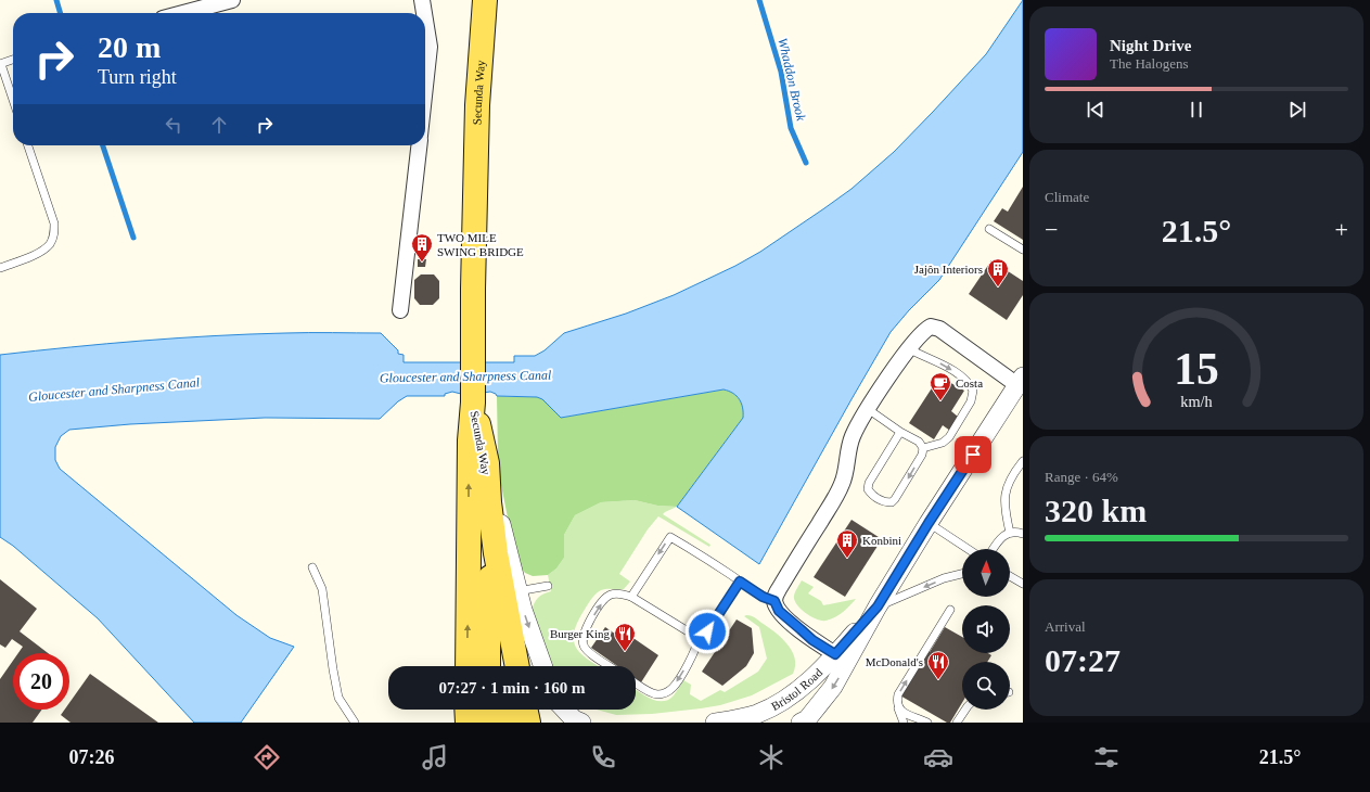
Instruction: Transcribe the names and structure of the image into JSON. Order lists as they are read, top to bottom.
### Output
{
  "streets": {
    "main road": ["Secunda Way"],
    "street": ["Bristol Road"]
  },
  "water": ["Whaddon Brook", "Gloucester and Sharpness Canal"],
  "places": {
    "building": ["TWO MILE SWING BRIDGE", "Jajôn Interiors", "Konbini"],
    "cafe": ["Costa"],
    "restaurant": ["Burger King", "McDonald's"]
  },
  "north": "top",
  "page": {
    "turn": ["20 m", "Turn right"],
    "song": ["Night Drive", "The Halogens"],
    "tile": [
      "Climate",
      ["Range · 64%", "320 km"],
      ["Arrival", "07:27"]
    ],
    "heat": ["−", "21.5°", "+"],
    "limit": "20",
    "trip": "07:27 · 1 min · 160 m",
    "tabs": ["07:26", "21.5°"],
    "gauge": ["15", "km/h"]
  }
}
